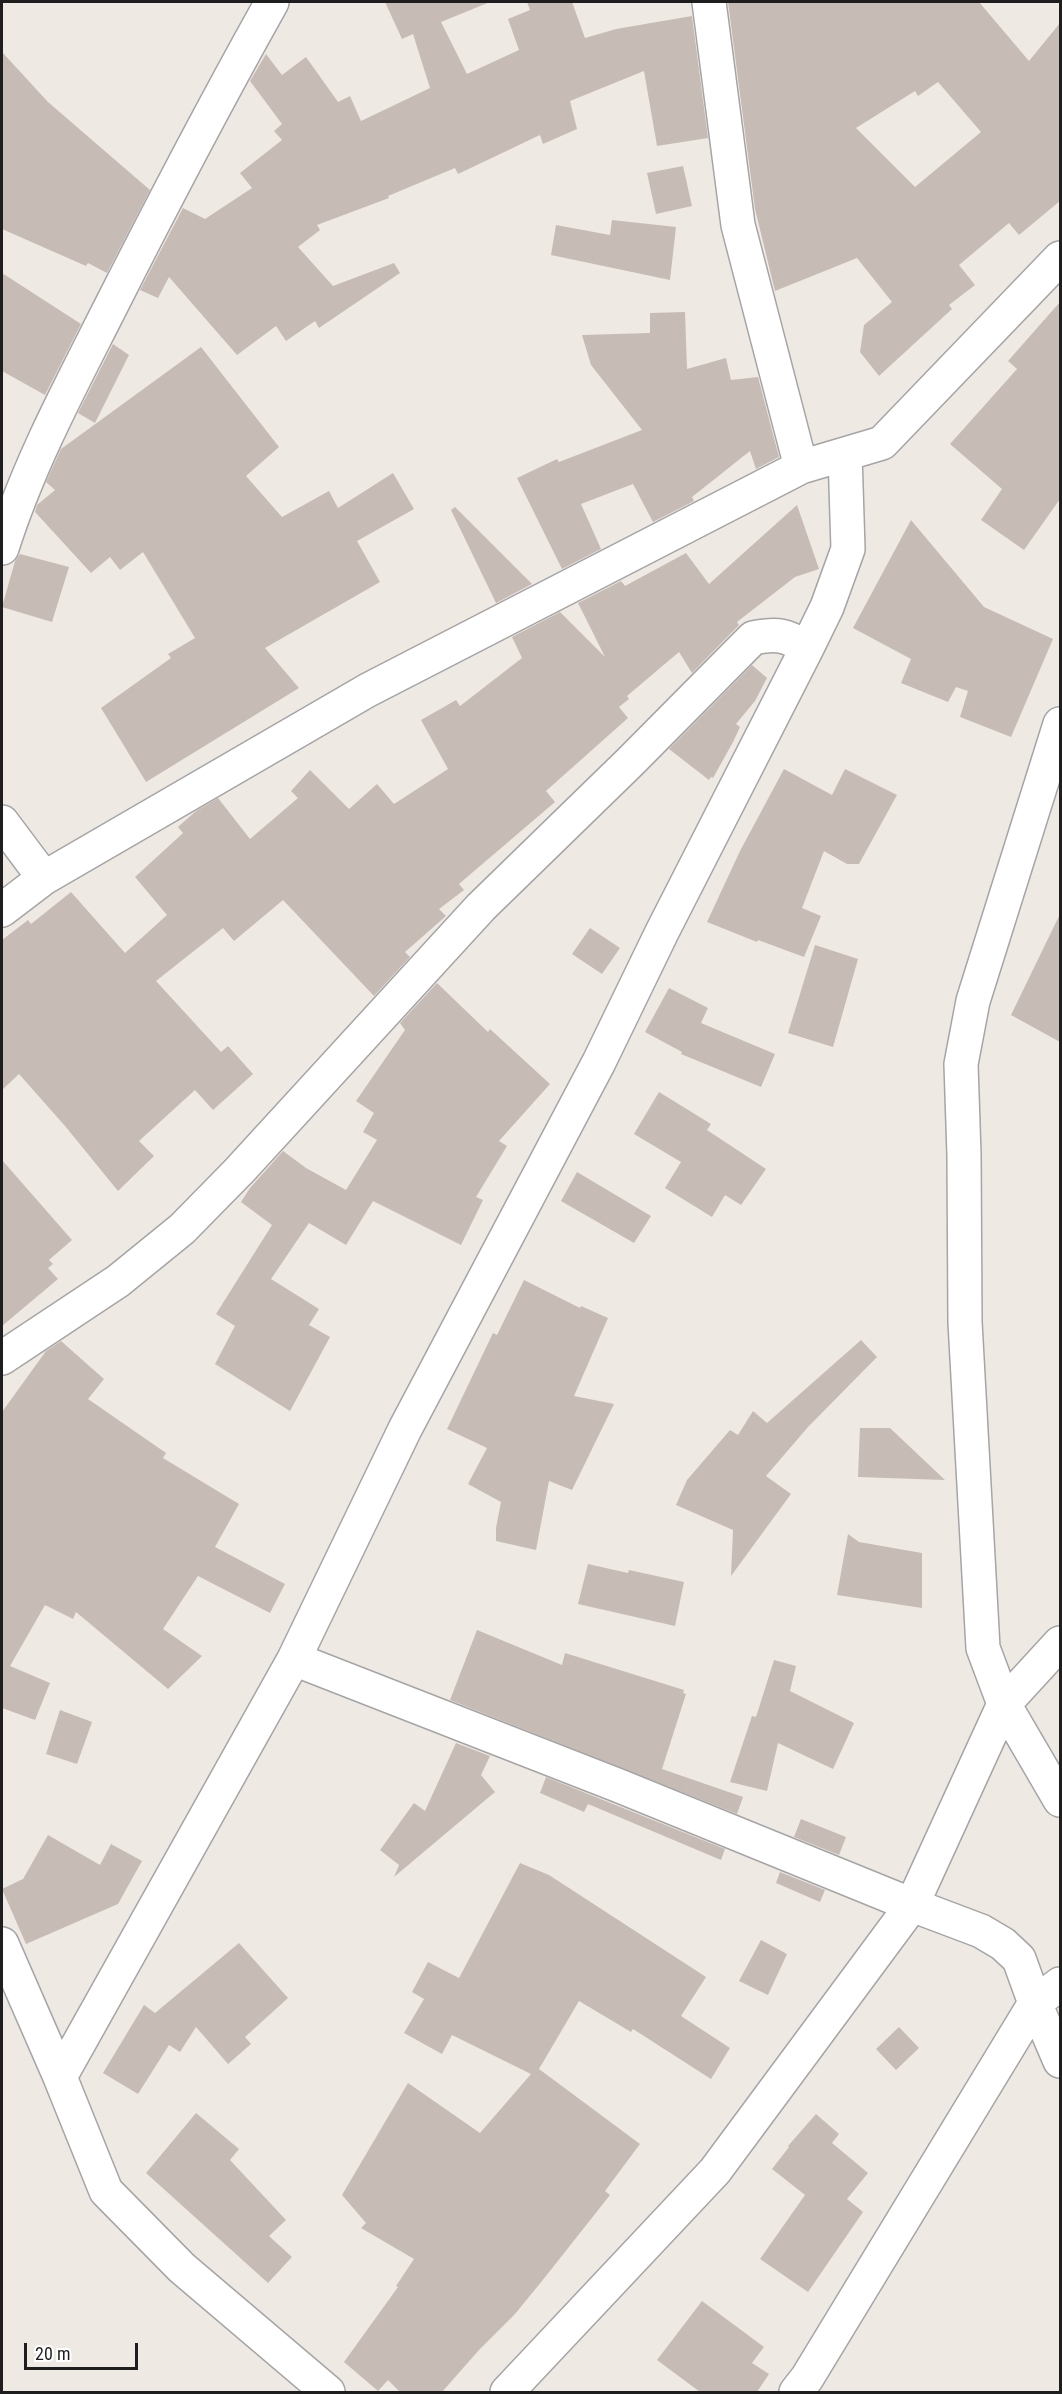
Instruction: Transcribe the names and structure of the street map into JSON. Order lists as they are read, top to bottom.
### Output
{
  "scale_bar": "20 m"
}
